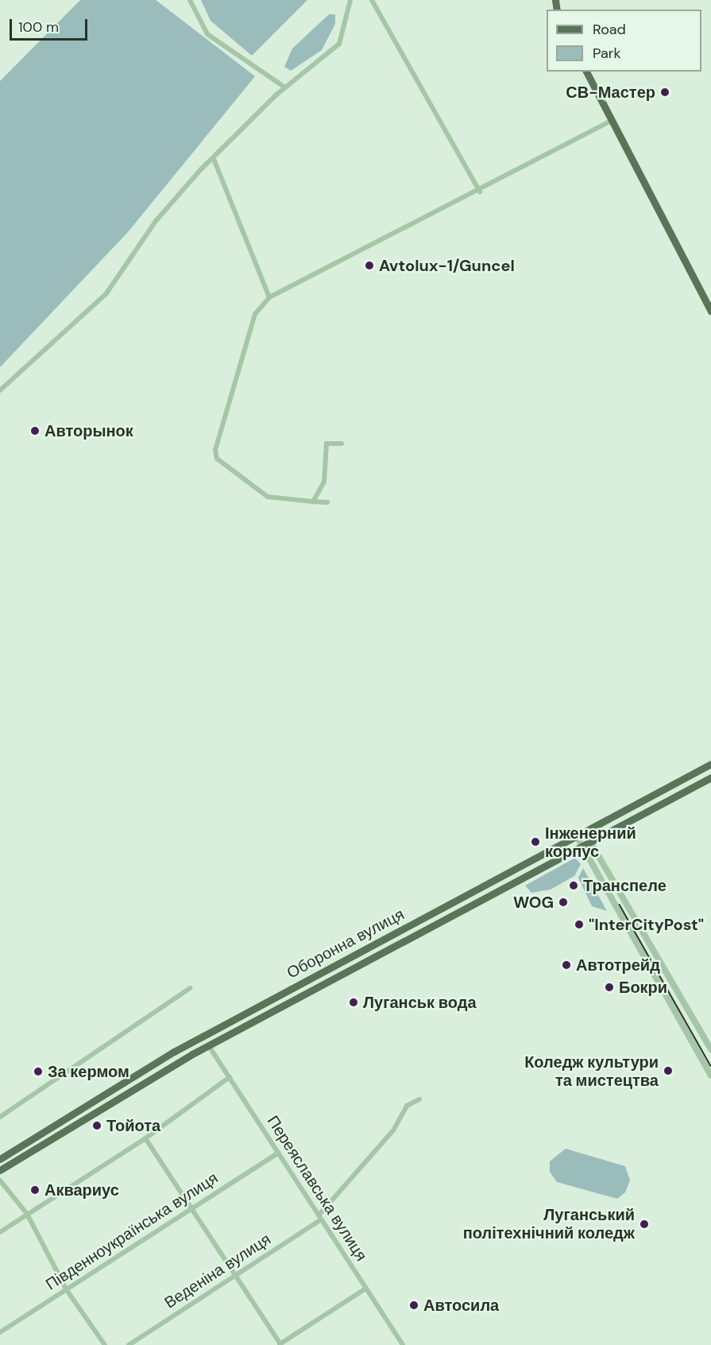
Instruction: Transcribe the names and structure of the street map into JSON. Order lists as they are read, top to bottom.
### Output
{
  "streets": {
    "main road": ["Оборонна вулиця"],
    "street": ["Переяславська вулиця", "Південноукраїнська вулиця", "Веденіна вулиця"]
  },
  "crossings": [
    ["Оборонна вулиця", "Переяславська вулиця"],
    ["Переяславська вулиця", "Південноукраїнська вулиця"],
    ["Переяславська вулиця", "Веденіна вулиця"]
  ],
  "places": [
    "СВ-Мастер",
    "Avtolux-1/Guncel",
    "Авторынок",
    "Інженерний корпус",
    "Транспеле",
    "WOG",
    "\"InterCityPost\"",
    "Автотрейд",
    "Бокри",
    "Луганськ вода",
    "Коледж культури та мистецтва",
    "За кермом",
    "Тойота",
    "Аквариус",
    "Луганський політехнічний коледж",
    "Автосила"
  ],
  "legend": ["Road", "Park"],
  "scale_bar": "100 m"
}
